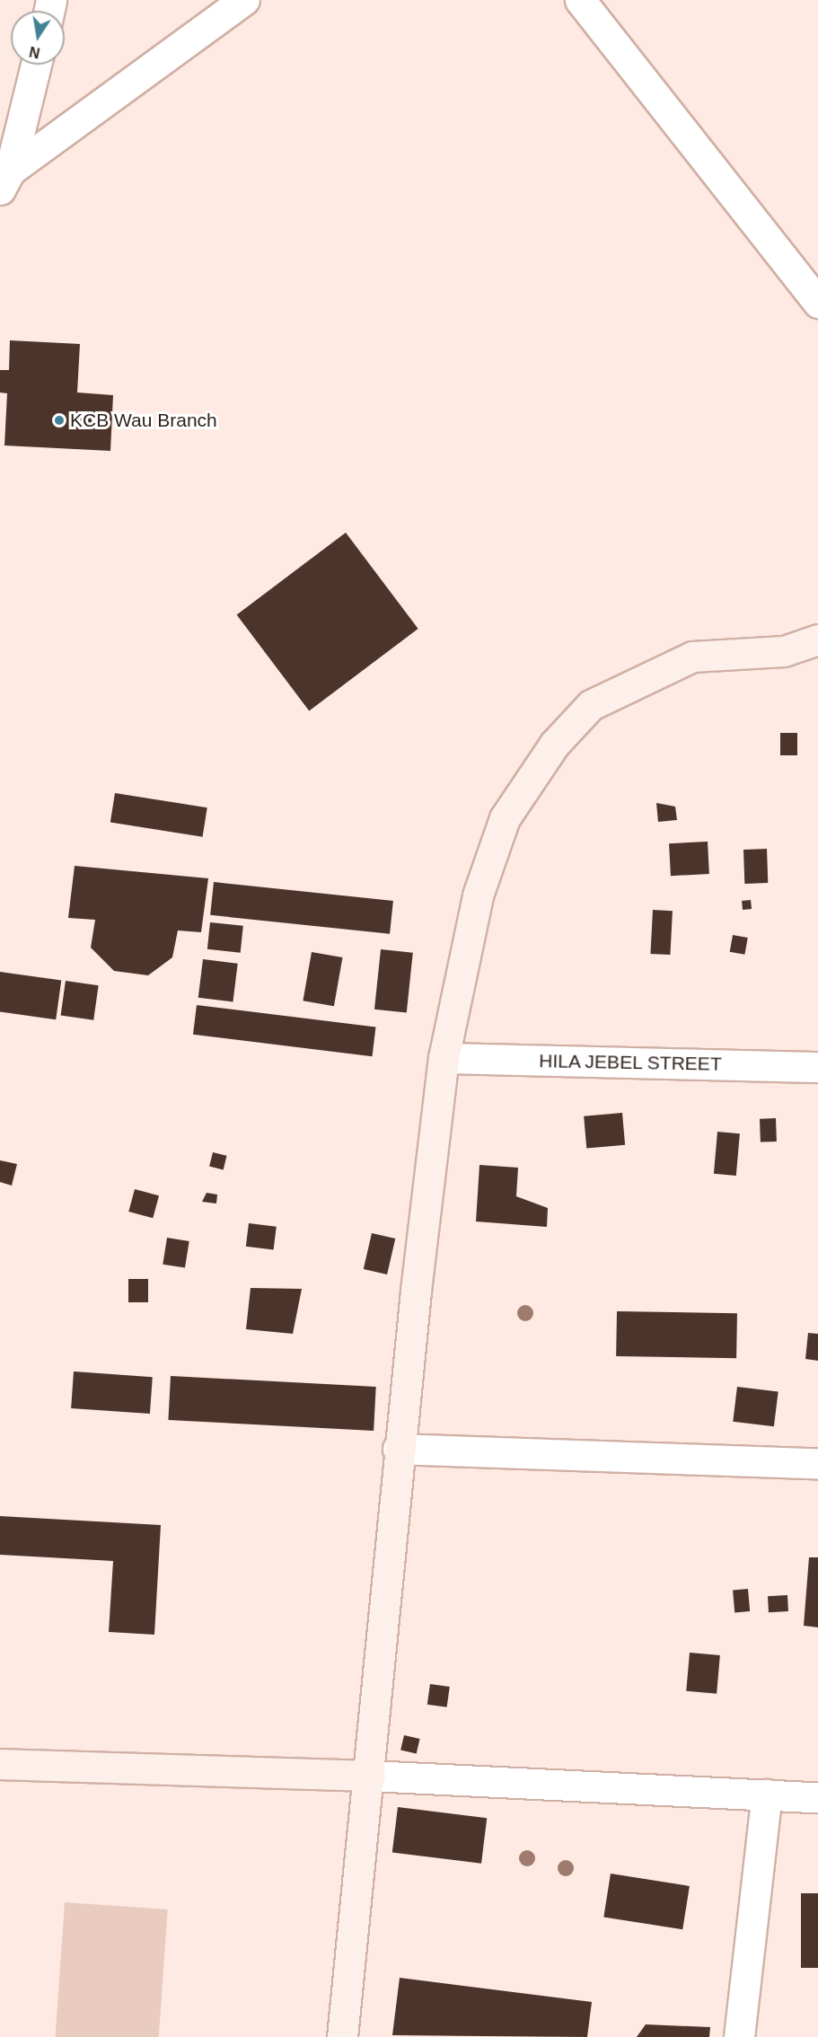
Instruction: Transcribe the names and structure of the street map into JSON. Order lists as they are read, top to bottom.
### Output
{
  "streets": {
    "street": ["HILA JEBEL STREET"]
  },
  "places": ["KCB Wau Branch"],
  "north": "bottom"
}
